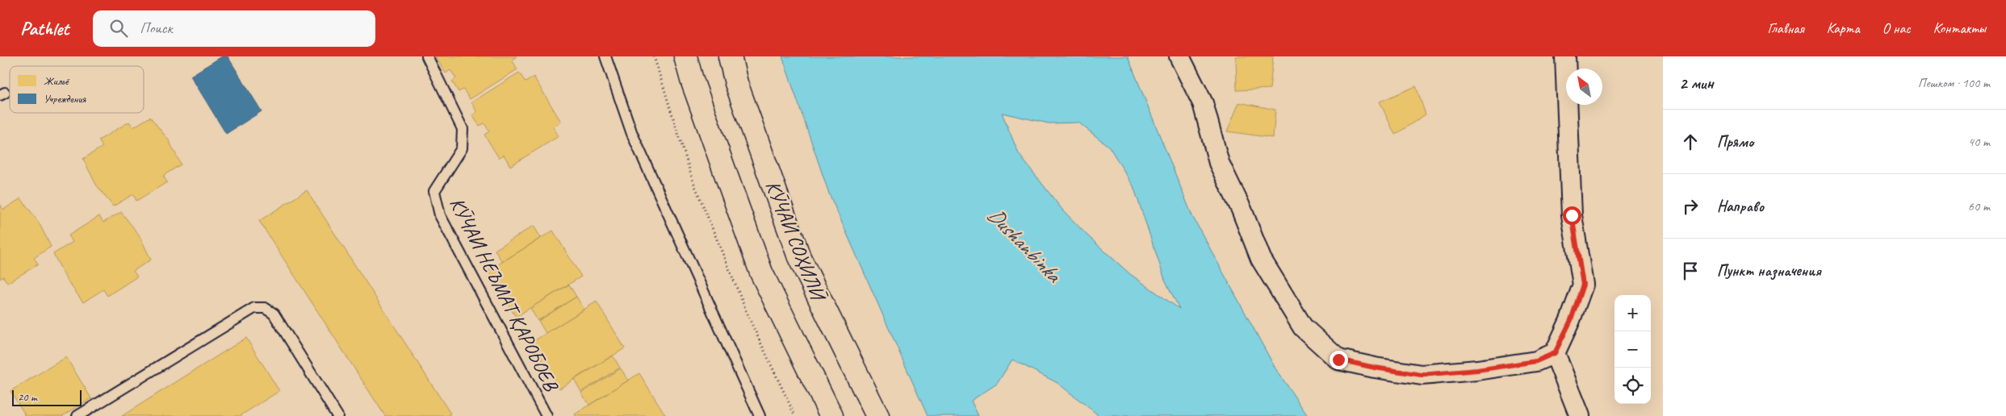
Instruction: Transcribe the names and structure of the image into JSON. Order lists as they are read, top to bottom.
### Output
{
  "streets": {
    "main road": ["КӮЧАИ СОҲИЛӢ"],
    "lane": ["КӮЧАИ НЕЪМАТ ҚАРОБОЕВ"]
  },
  "water": ["Dushanbinka"],
  "legend": ["Жильё", "Учреждения"],
  "scale_bar": "20 m",
  "north": "top left",
  "page": {
    "header": "Pathlet",
    "search": "Поиск",
    "nav": [
      "Главная",
      "Карта",
      "О нас",
      "Контакты"
    ],
    "heading": ["2 мин", "Пешком · 100 m"],
    "list": [
      ["Прямо", "40 m"],
      ["Направо", "60 m"],
      "Пункт назначения"
    ],
    "map_buttons": ["+", "−"],
    "scale": "20 m"
  }
}
